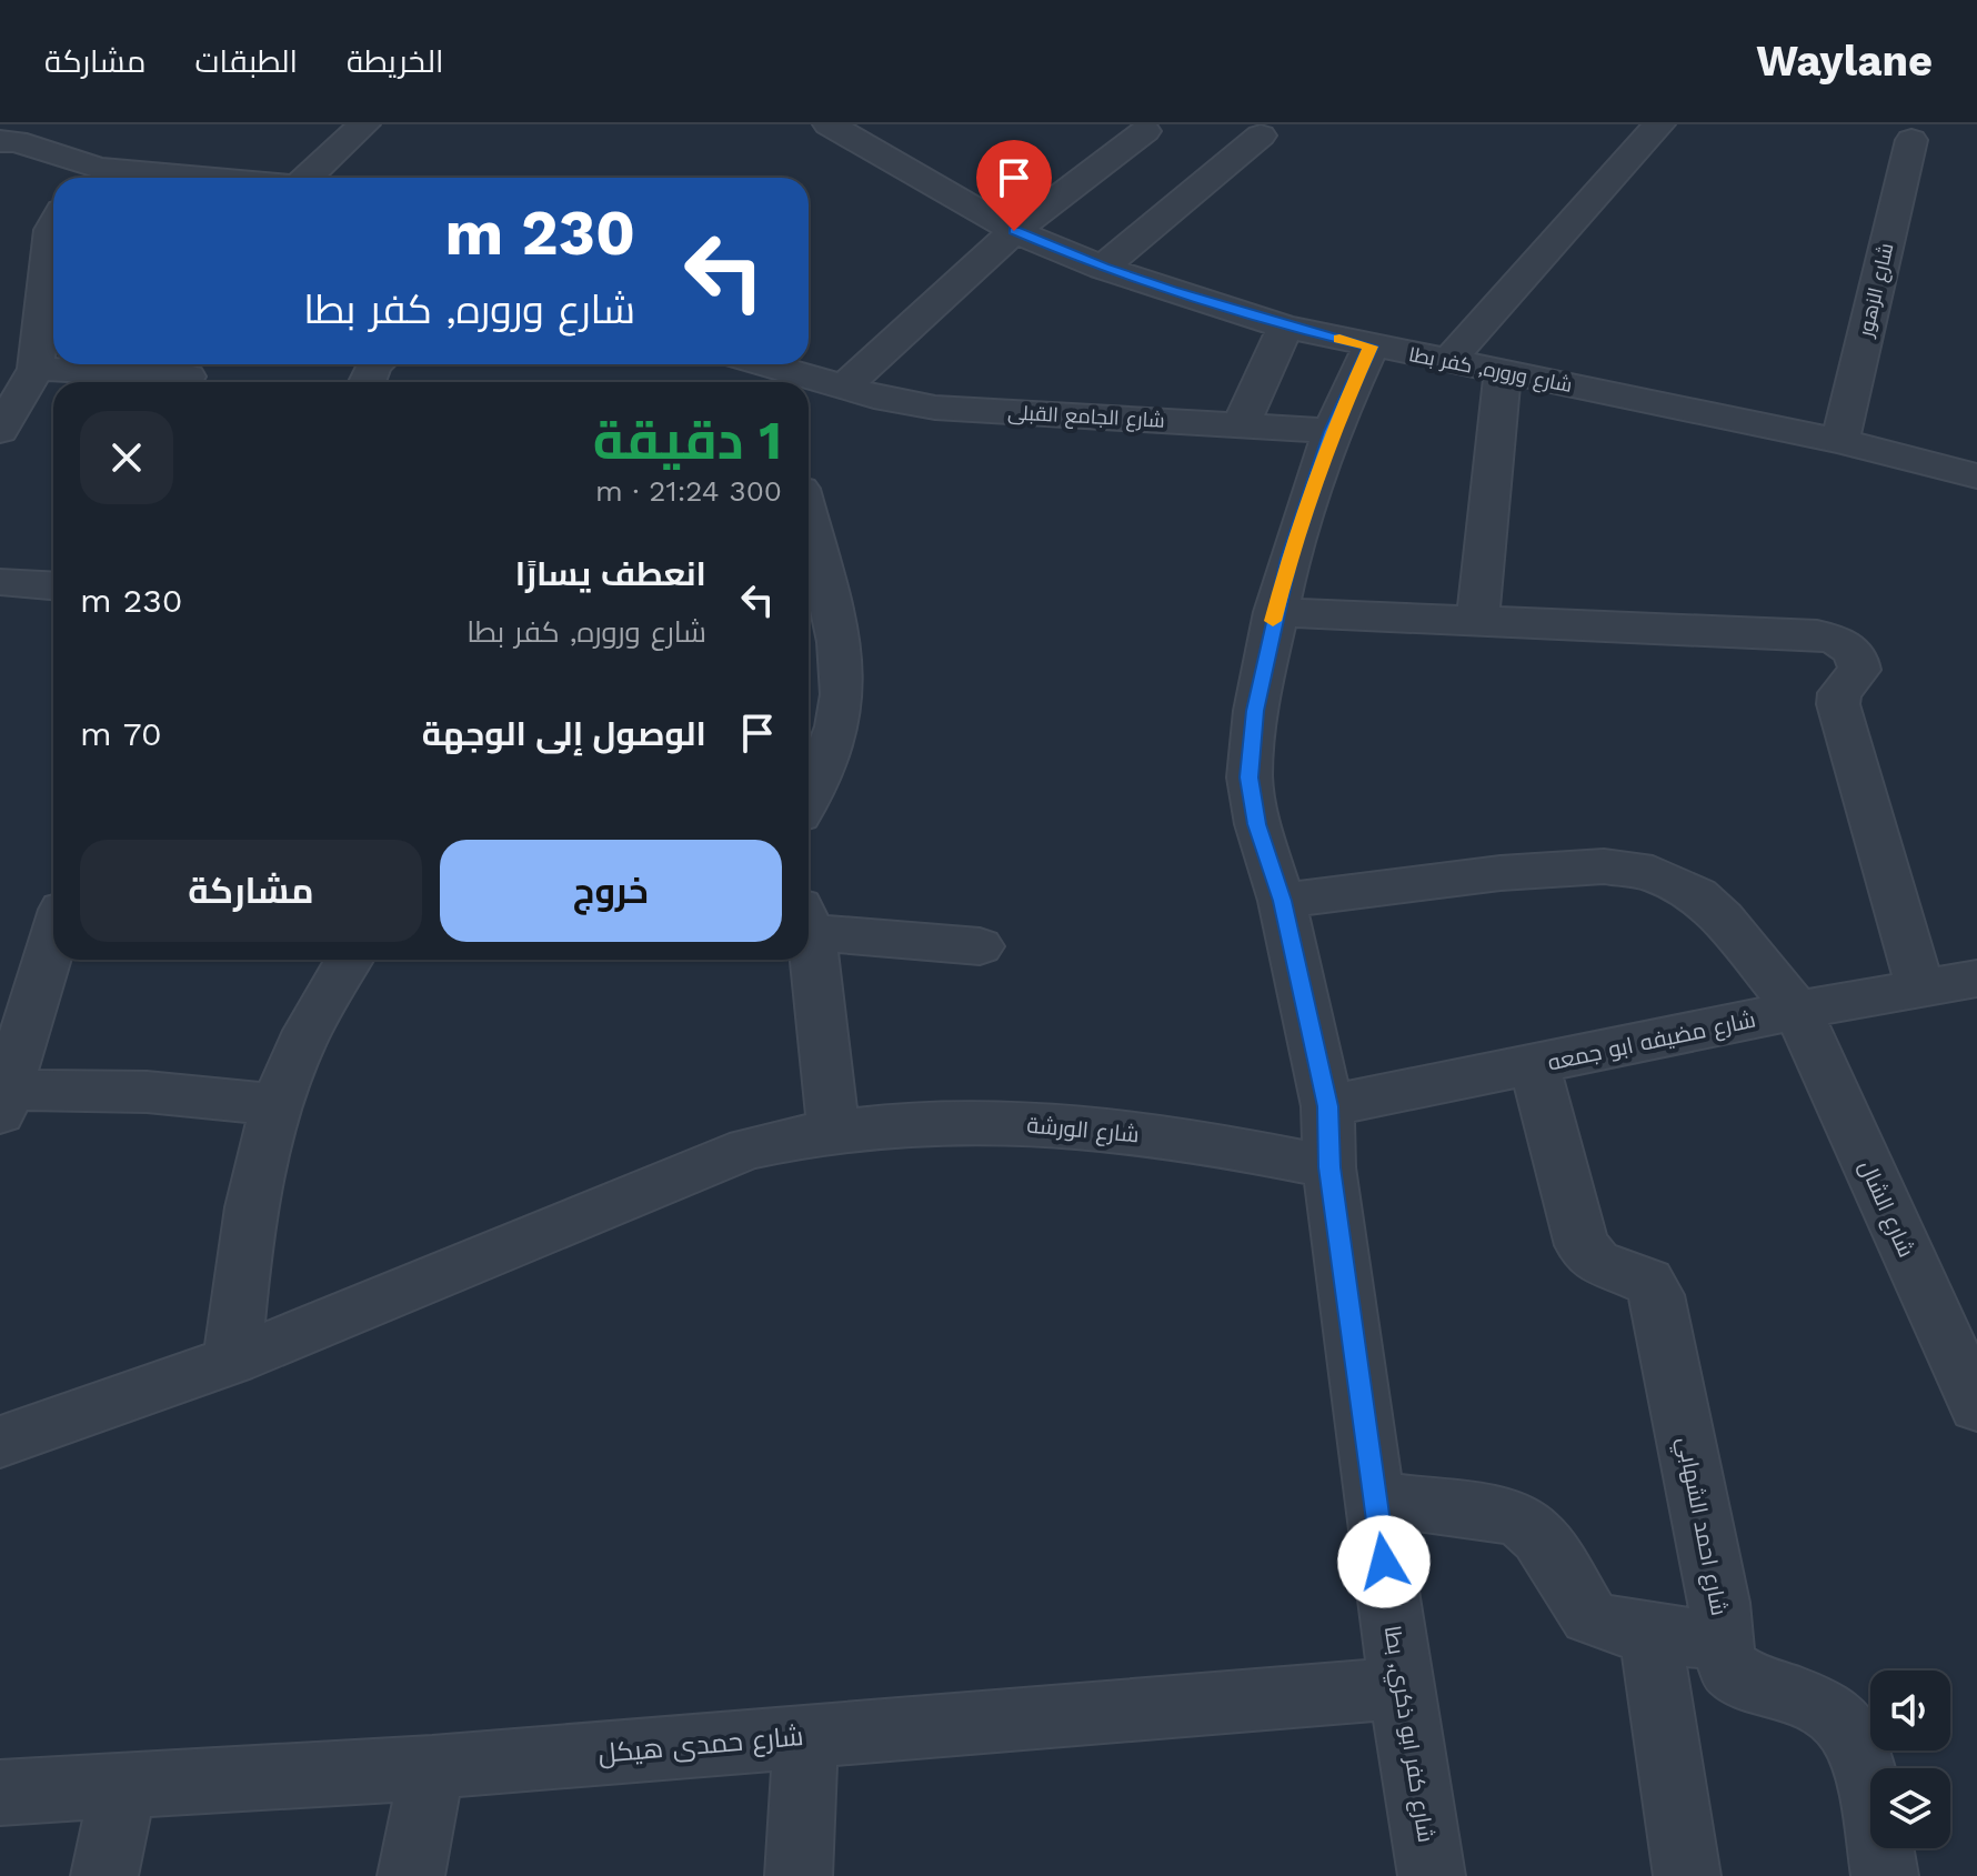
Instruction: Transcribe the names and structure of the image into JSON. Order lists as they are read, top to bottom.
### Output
{
  "streets": {
    "street": [
      "شارع الزهور",
      "شارع وروره, كفر بطا",
      "شارع الجامع القبلى",
      "شارع مضيفه ابو جمعه",
      "شارع الورشة",
      "شارع الشال",
      "شارع احمد الشهابي",
      "شارع كفر ابو ذكري, بطا",
      "شارع حمدى هيكل"
    ]
  },
  "crossings": [
    ["شارع الزهور", "شارع وروره, كفر بطا"],
    ["شارع وروره, كفر بطا", "شارع كفر ابو ذكري, بطا"],
    ["شارع الجامع القبلى", "شارع كفر ابو ذكري, بطا"],
    ["شارع مضيفه ابو جمعه", "شارع الشال"],
    ["شارع مضيفه ابو جمعه", "شارع احمد الشهابي"],
    ["شارع مضيفه ابو جمعه", "شارع كفر ابو ذكري, بطا"],
    ["شارع الورشة", "شارع كفر ابو ذكري, بطا"],
    ["شارع الشال", "شارع كفر ابو ذكري, بطا"],
    ["شارع احمد الشهابي", "شارع كفر ابو ذكري, بطا"],
    ["شارع كفر ابو ذكري, بطا", "شارع حمدى هيكل"]
  ],
  "page": {
    "header": "Waylane",
    "nav": ["الخريطة", "الطبقات", "مشاركة"],
    "turn": ["230 m", "شارع وروره, كفر بطا"],
    "heading": ["1 دقيقة", "300 m · 21:24"],
    "list": [
      {
        "name": "انعطف يسارًا",
        "note": "شارع وروره, كفر بطا",
        "value": "230 m"
      },
      {
        "name": "الوصول إلى الوجهة",
        "value": "70 m"
      }
    ],
    "buttons": ["خروج", "مشاركة"]
  }
}
